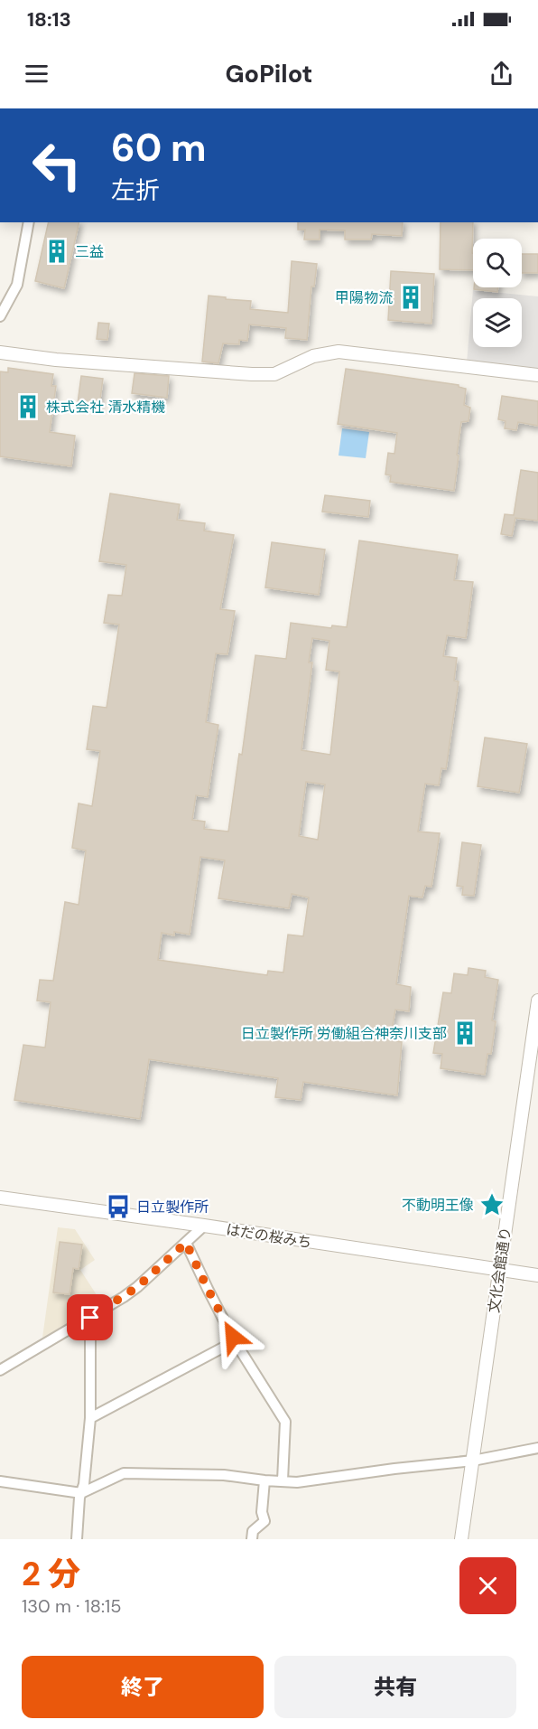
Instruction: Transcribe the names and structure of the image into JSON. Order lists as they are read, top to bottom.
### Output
{
  "streets": {
    "street": ["はだの桜みち", "文化会館通り"]
  },
  "crossings": [
    ["はだの桜みち", "文化会館通り"]
  ],
  "places": {
    "building": [
      "三益",
      "甲陽物流",
      "株式会社 清水精機",
      "日立製作所 労働組合神奈川支部"
    ],
    "place": ["不動明王像"],
    "bus stop": ["日立製作所"]
  },
  "page": {
    "status": "18:13",
    "header": "GoPilot",
    "turn": ["60 m", "左折"],
    "heading": ["2 分", "130 m · 18:15"],
    "buttons": ["終了", "共有"]
  }
}
